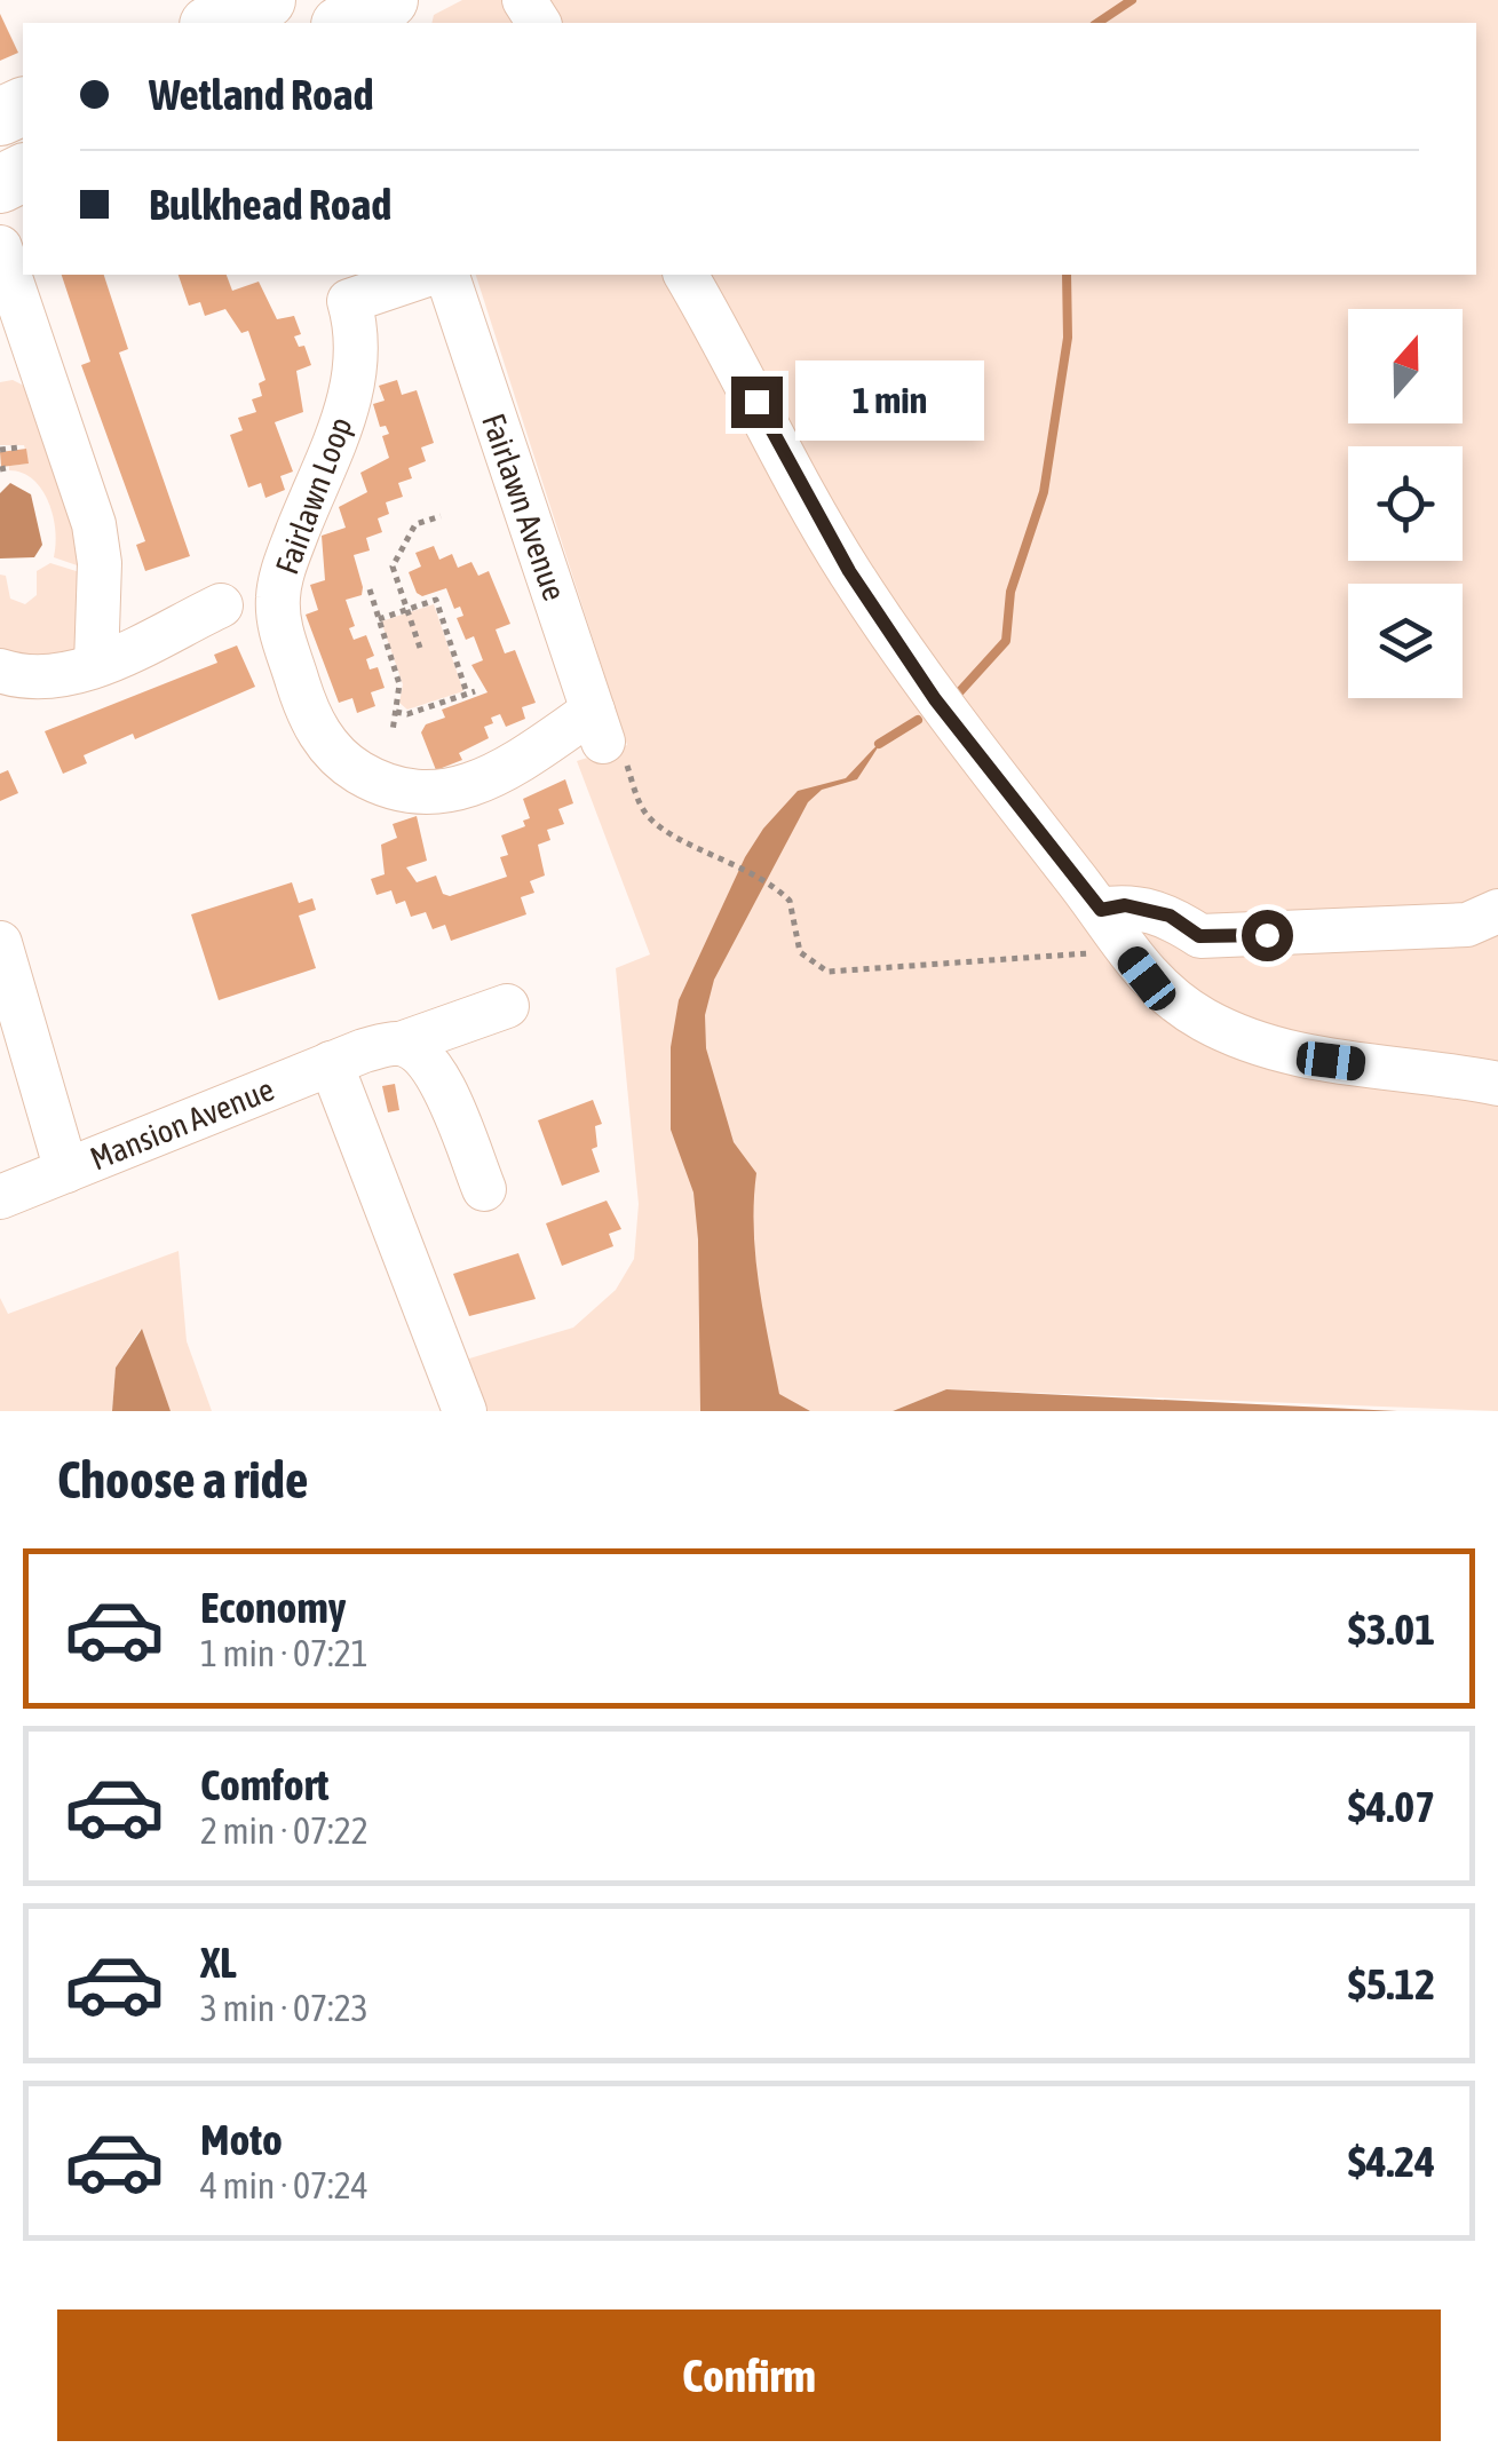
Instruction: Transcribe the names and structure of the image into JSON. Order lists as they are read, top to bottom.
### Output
{
  "streets": {
    "street": ["Fairlawn Loop", "Fairlawn Avenue", "Mansion Avenue"]
  },
  "crossings": [
    ["Fairlawn Loop", "Fairlawn Avenue"]
  ],
  "north": "top",
  "page": {
    "banner": ["Wetland Road", "Bulkhead Road"],
    "bubble": "1 min",
    "heading": "Choose a ride",
    "list": [
      {
        "name": "Economy",
        "note": "1 min · 07:21",
        "value": "$3.01"
      },
      {
        "name": "Comfort",
        "note": "2 min · 07:22",
        "value": "$4.07"
      },
      {
        "name": "XL",
        "note": "3 min · 07:23",
        "value": "$5.12"
      },
      {
        "name": "Moto",
        "note": "4 min · 07:24",
        "value": "$4.24"
      }
    ],
    "buttons": "Confirm"
  }
}
